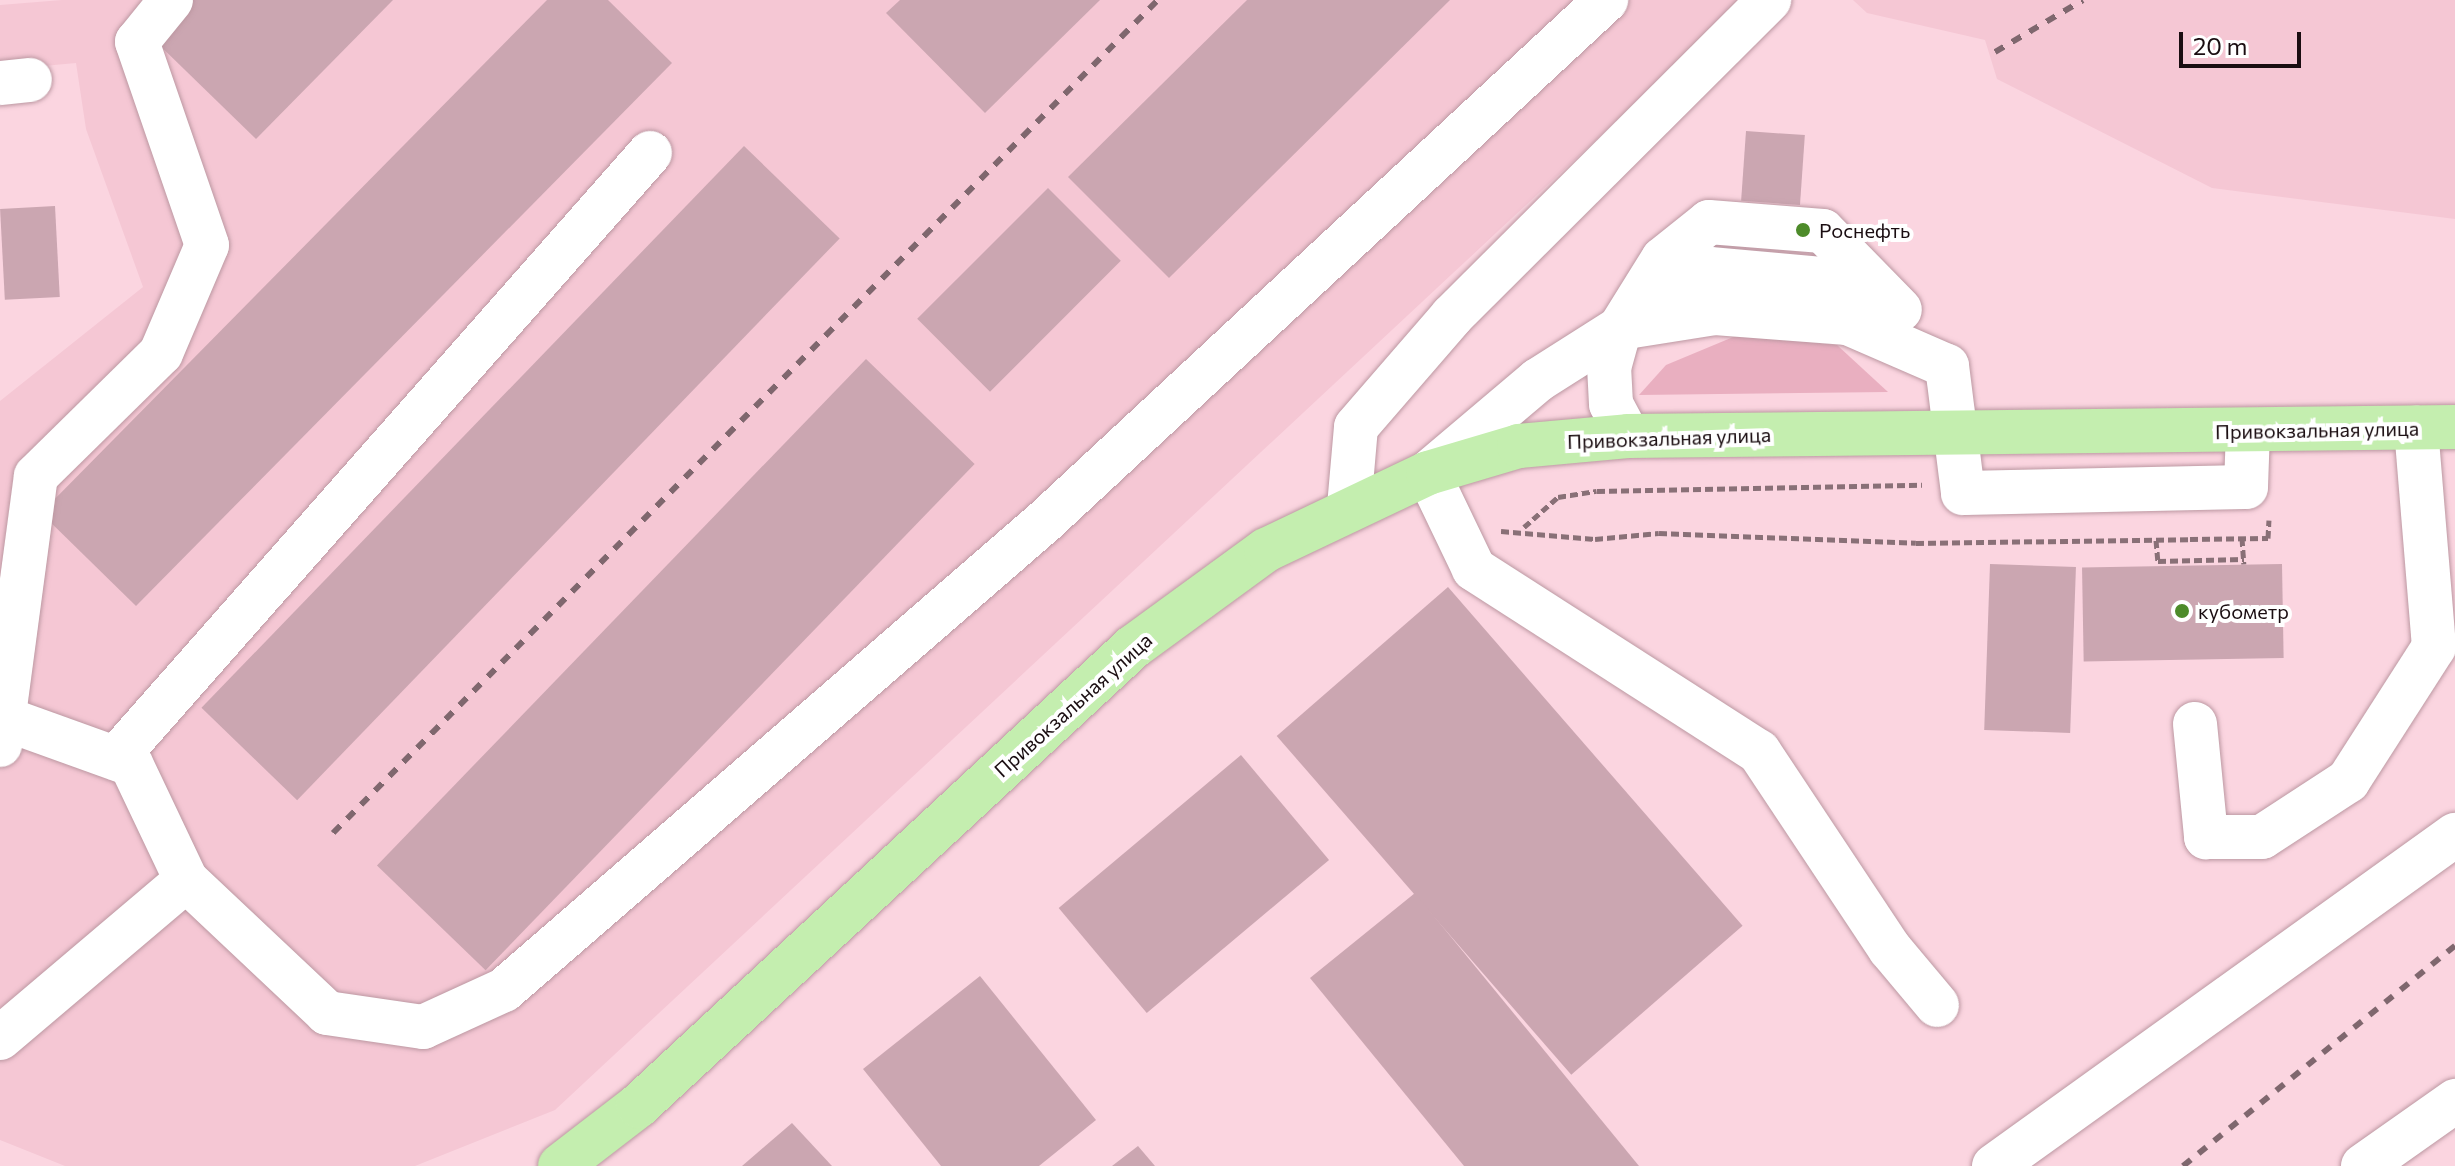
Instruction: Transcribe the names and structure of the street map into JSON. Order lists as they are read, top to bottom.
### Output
{
  "streets": {
    "main road": ["Привокзальная улица"]
  },
  "places": ["Роснефть", "кубометр"],
  "scale_bar": "20 m"
}
